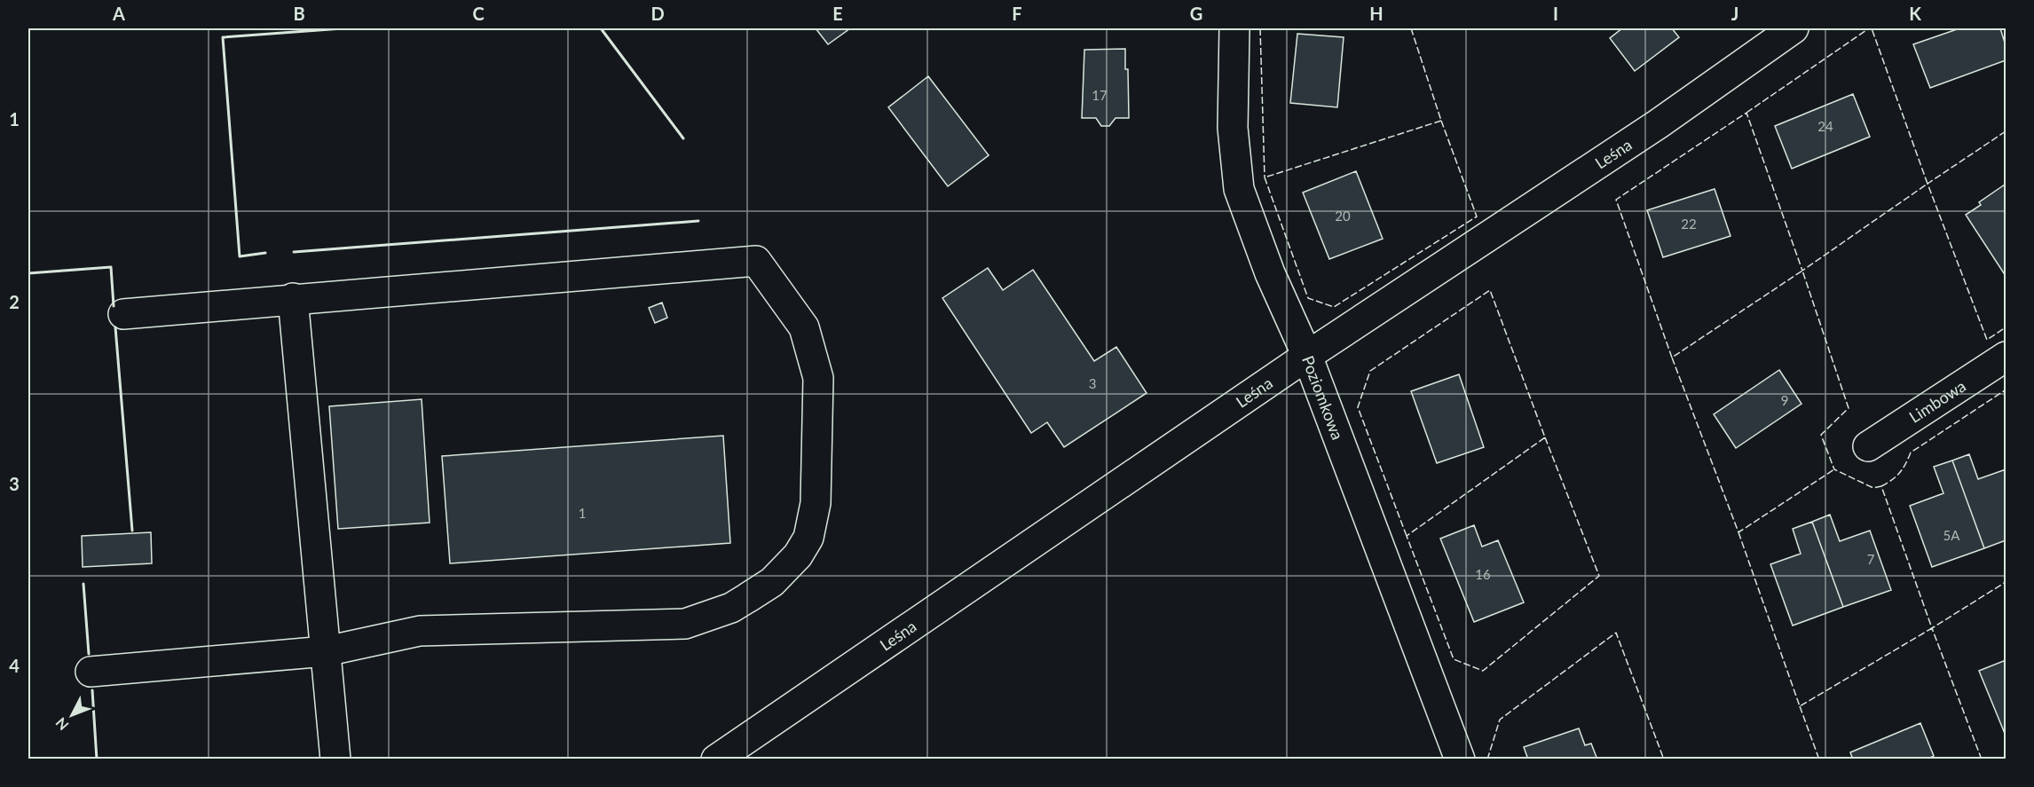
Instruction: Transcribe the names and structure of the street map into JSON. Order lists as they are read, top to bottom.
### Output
{
  "streets": {
    "street": ["Leśna", "Poziomkowa", "Limbowa"]
  },
  "crossings": [
    ["Leśna", "Poziomkowa"]
  ],
  "house_numbers": [
    "17",
    "24",
    "20",
    "22",
    "3",
    "9",
    "1",
    "5A",
    "7",
    "16"
  ],
  "north": "bottom left",
  "grid": {
    "columns": [
      "A",
      "B",
      "C",
      "D",
      "E",
      "F",
      "G",
      "H",
      "I",
      "J",
      "K"
    ],
    "rows": [
      "1",
      "2",
      "3",
      "4"
    ]
  }
}
